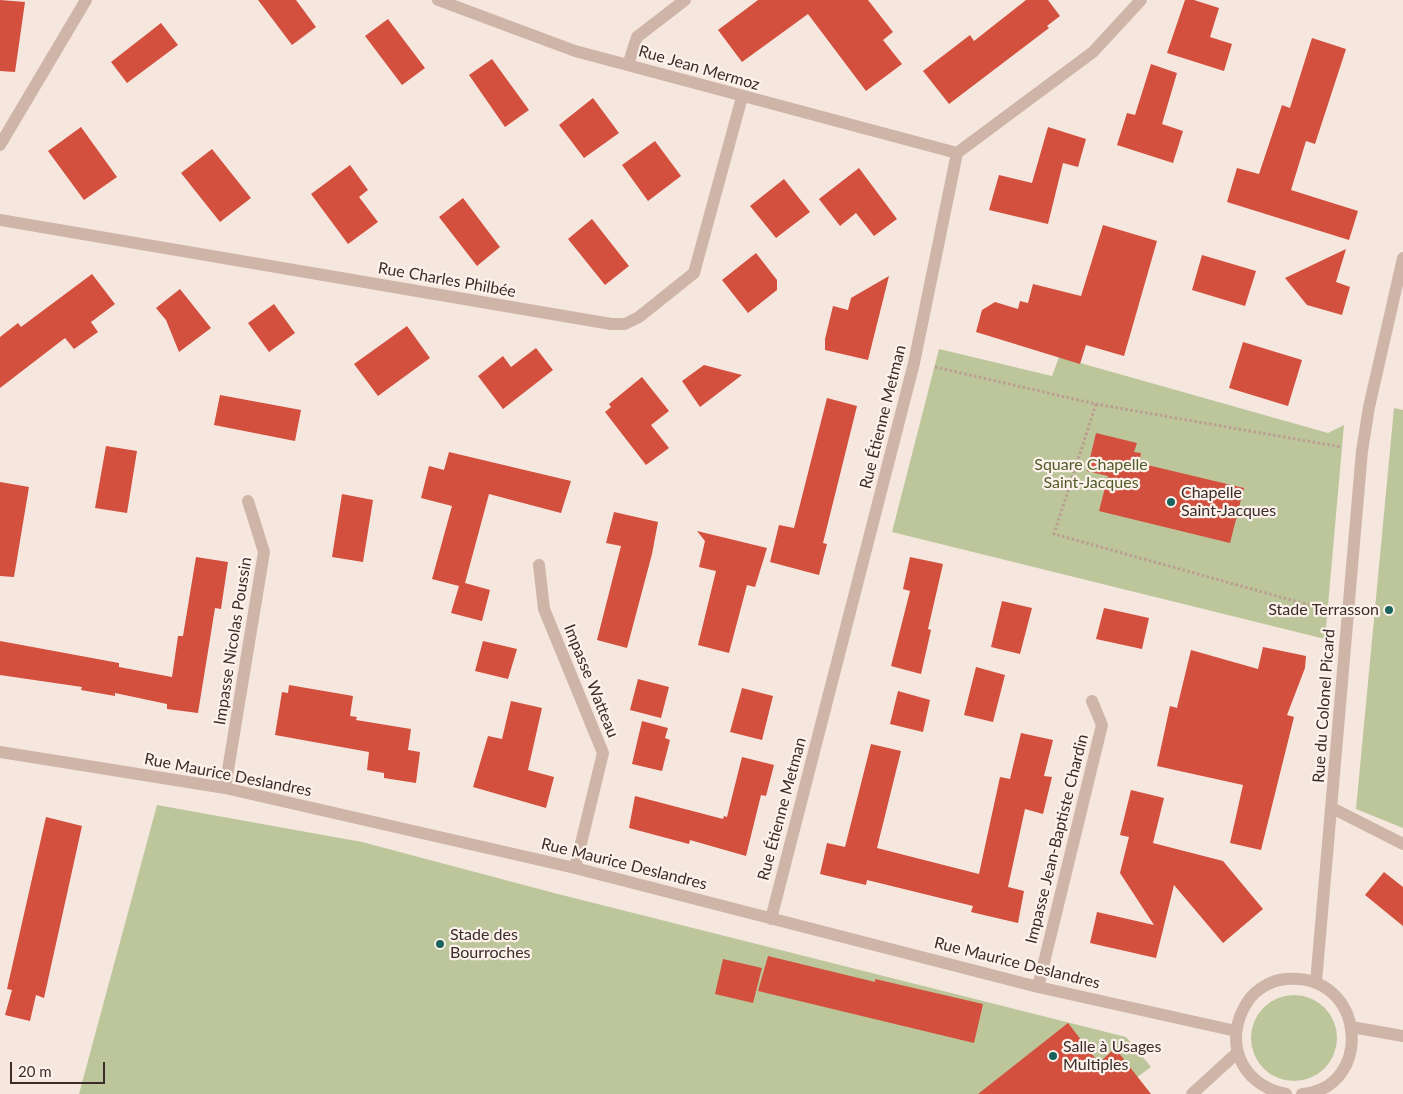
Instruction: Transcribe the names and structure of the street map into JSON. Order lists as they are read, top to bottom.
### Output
{
  "streets": {
    "street": [
      "Rue Jean Mermoz",
      "Rue Charles Philbée",
      "Rue Étienne Metman",
      "Impasse Nicolas Poussin",
      "Impasse Watteau",
      "Rue du Colonel Picard",
      "Rue Maurice Deslandres",
      "Impasse Jean-Baptiste Chardin"
    ]
  },
  "crossings": [
    ["Rue Jean Mermoz", "Rue Charles Philbée"],
    ["Rue Jean Mermoz", "Rue Étienne Metman"],
    ["Rue Étienne Metman", "Rue Maurice Deslandres"],
    ["Impasse Nicolas Poussin", "Rue Maurice Deslandres"],
    ["Impasse Watteau", "Rue Maurice Deslandres"],
    ["Rue Maurice Deslandres", "Impasse Jean-Baptiste Chardin"]
  ],
  "parks": ["Square Chapelle Saint-Jacques"],
  "places": [
    "Chapelle Saint-Jacques",
    "Stade Terrasson",
    "Stade des Bourroches",
    "Salle à Usages Multiples"
  ],
  "scale_bar": "20 m"
}
